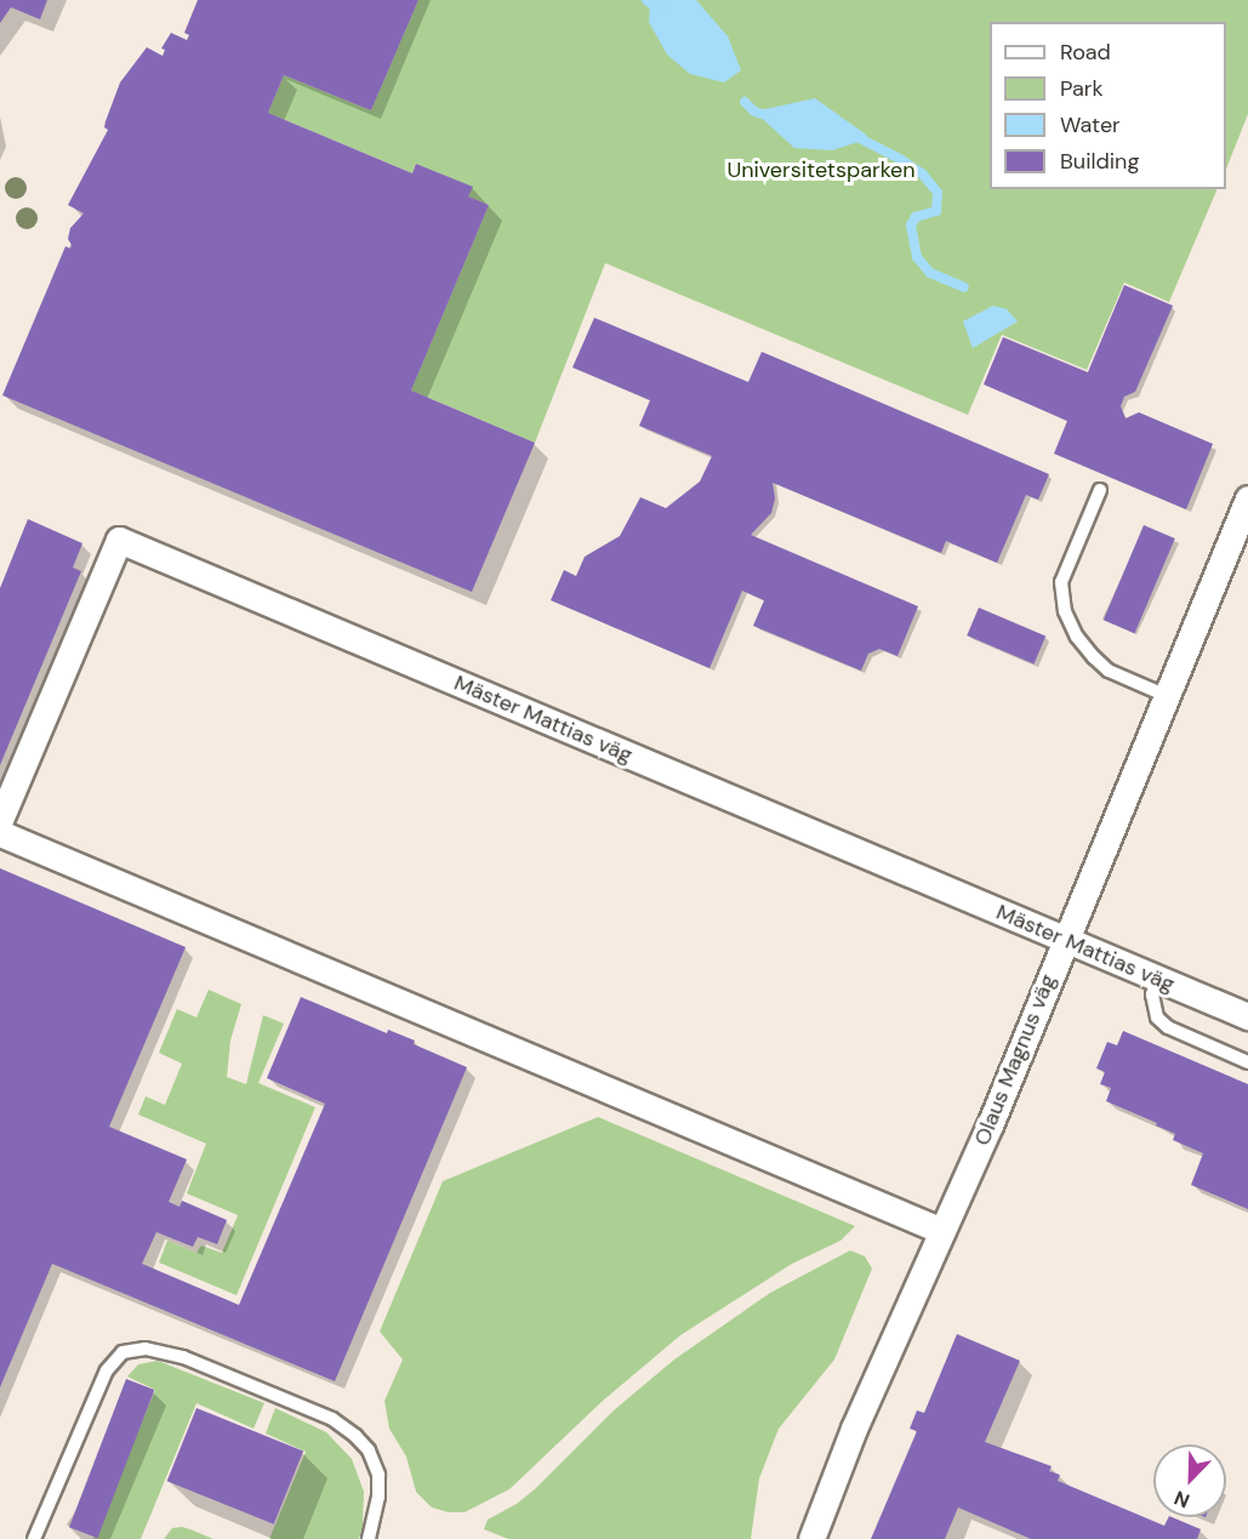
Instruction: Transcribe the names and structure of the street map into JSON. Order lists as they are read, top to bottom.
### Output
{
  "streets": {
    "street": ["Mäster Mattias väg", "Olaus Magnus väg"]
  },
  "crossings": [
    ["Mäster Mattias väg", "Olaus Magnus väg"]
  ],
  "parks": ["Universitetsparken"],
  "legend": [
    "Road",
    "Park",
    "Water",
    "Building"
  ],
  "north": "bottom left"
}
